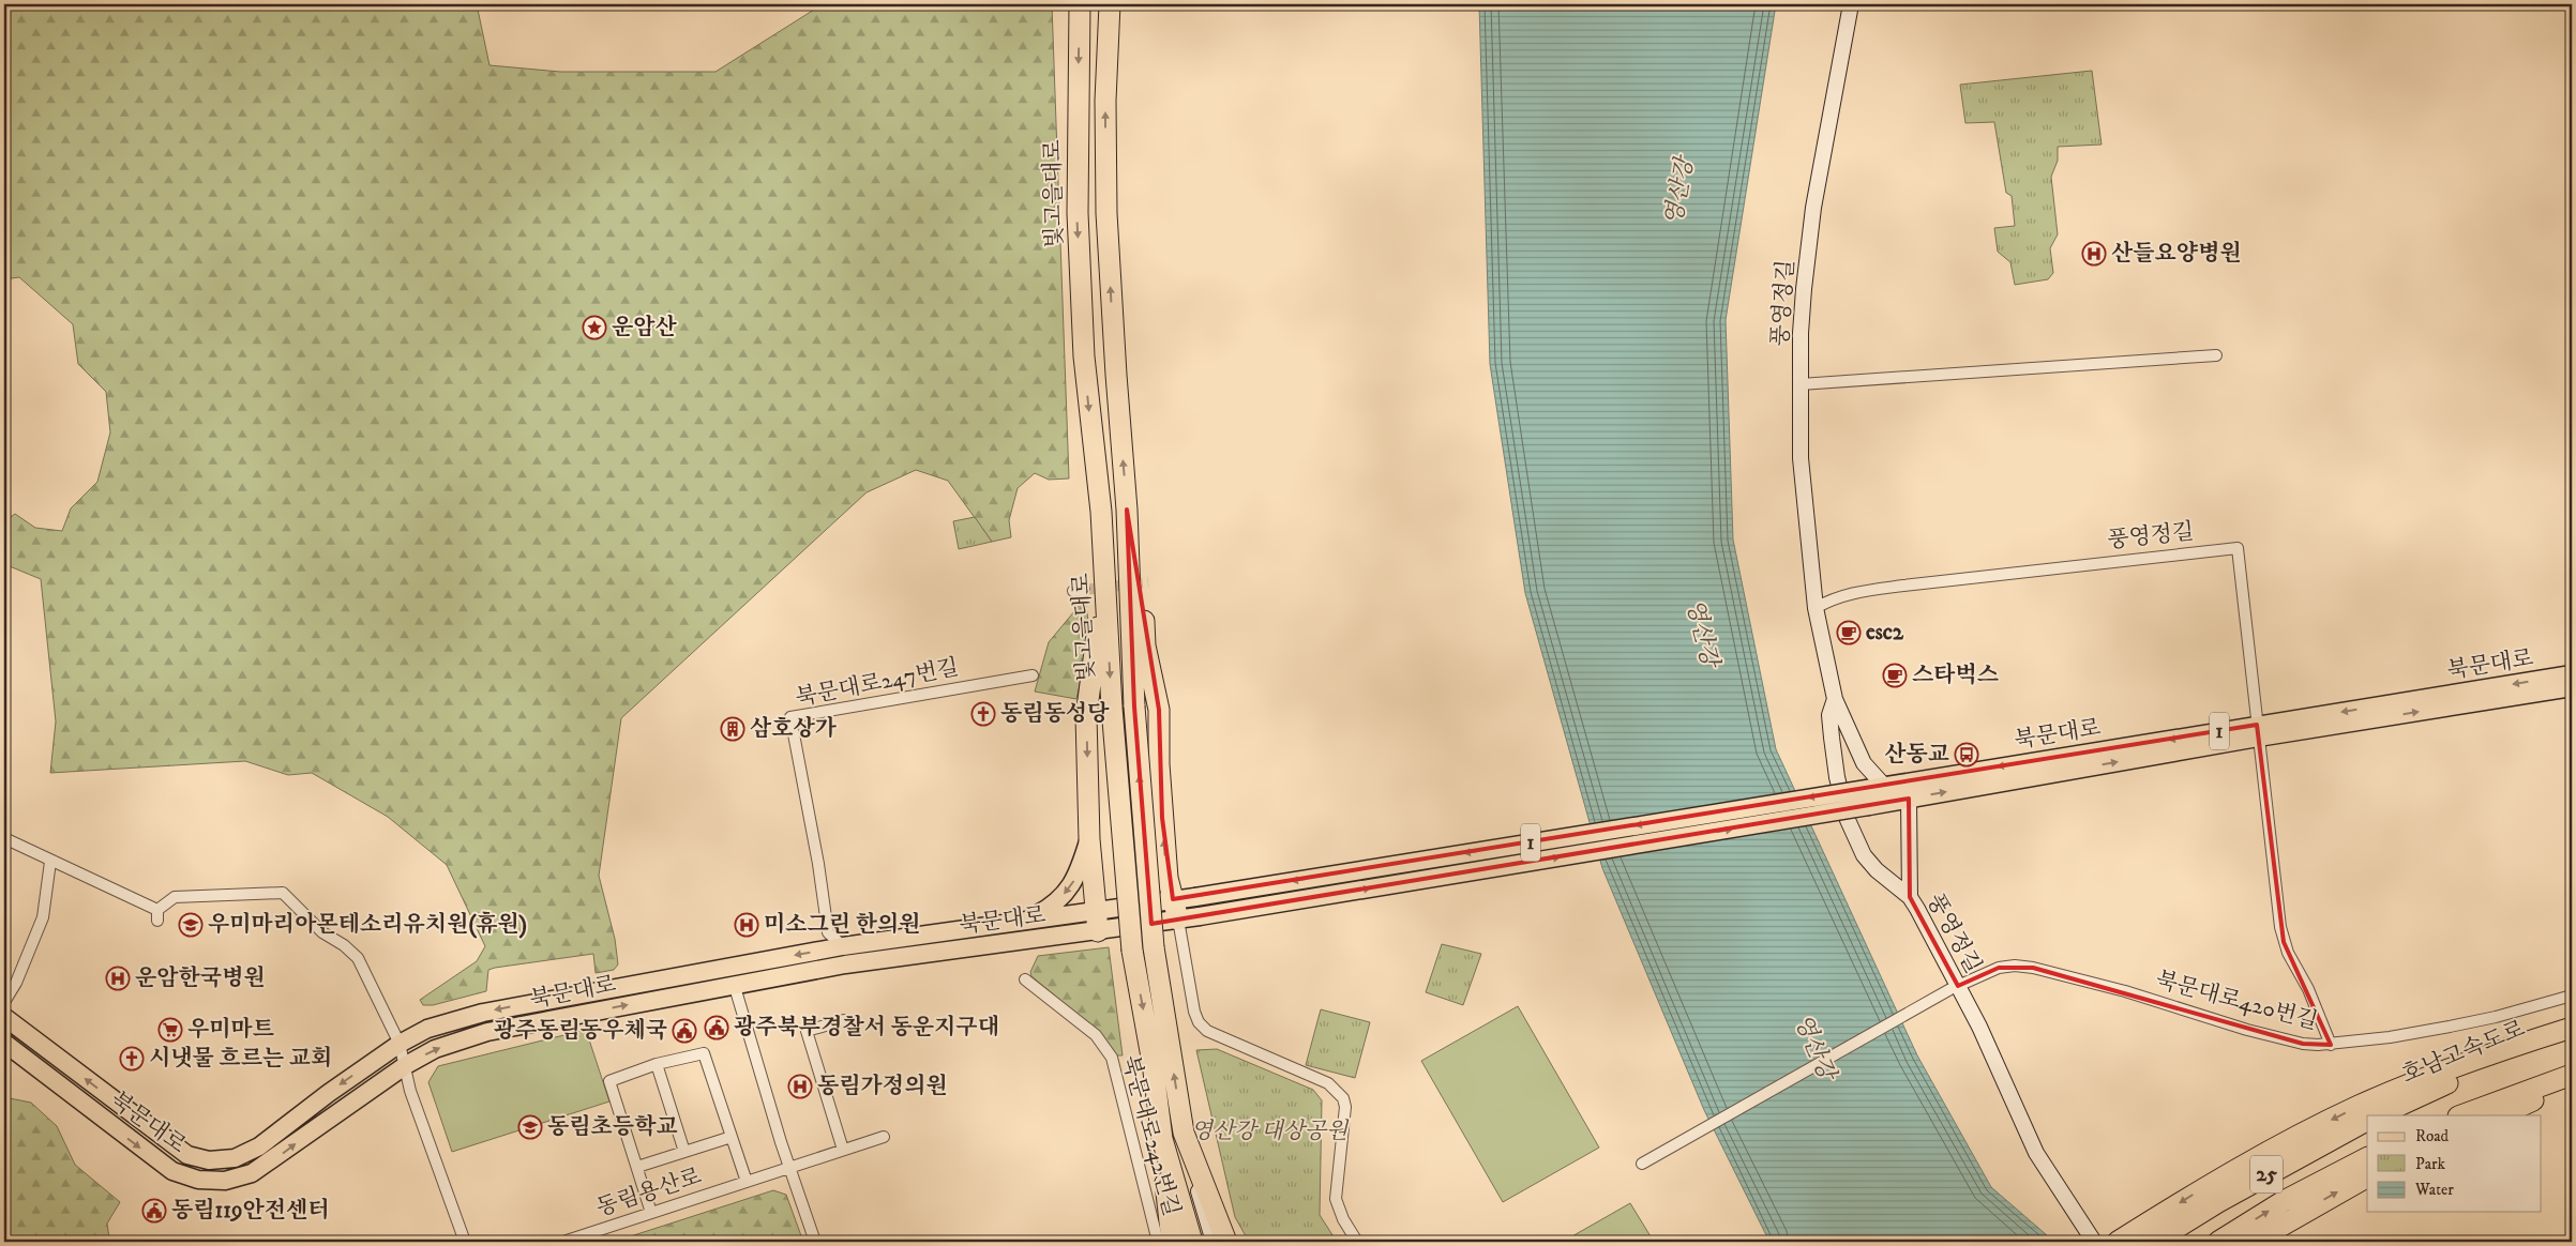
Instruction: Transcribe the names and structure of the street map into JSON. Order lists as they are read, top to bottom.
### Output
{
  "streets": {
    "highway": ["빛고을대로", "호남고속도로", "25"],
    "main road": ["북문대로", "1"],
    "street": [
      "풍영정길",
      "북문대로247번길",
      "북문대로420번길",
      "북문대로242번길",
      "동림용산로"
    ]
  },
  "crossings": [
    ["풍영정길", "북문대로"],
    ["풍영정길", "북문대로420번길"],
    ["북문대로", "북문대로247번길"]
  ],
  "water": ["영산강"],
  "parks": ["영산강 대상공원"],
  "places": {
    "hospital": [
      "산들요양병원",
      "미소그린 한의원",
      "운암한국병원",
      "동림가정의원"
    ],
    "place": ["운암산"],
    "cafe": ["esc2", "스타벅스"],
    "church": ["동림동성당", "시냇물 흐르는 교회"],
    "building": ["삼호상가"],
    "bus stop": ["산동교"],
    "school or university": ["우미마리아몬테소리유치원(휴원)", "동림초등학교"],
    "public building": ["광주북부경찰서 동운지구대", "광주동림동우체국", "동림119안전센터"],
    "supermarket": ["우미마트"]
  },
  "legend": ["Road", "Park", "Water"]
}
